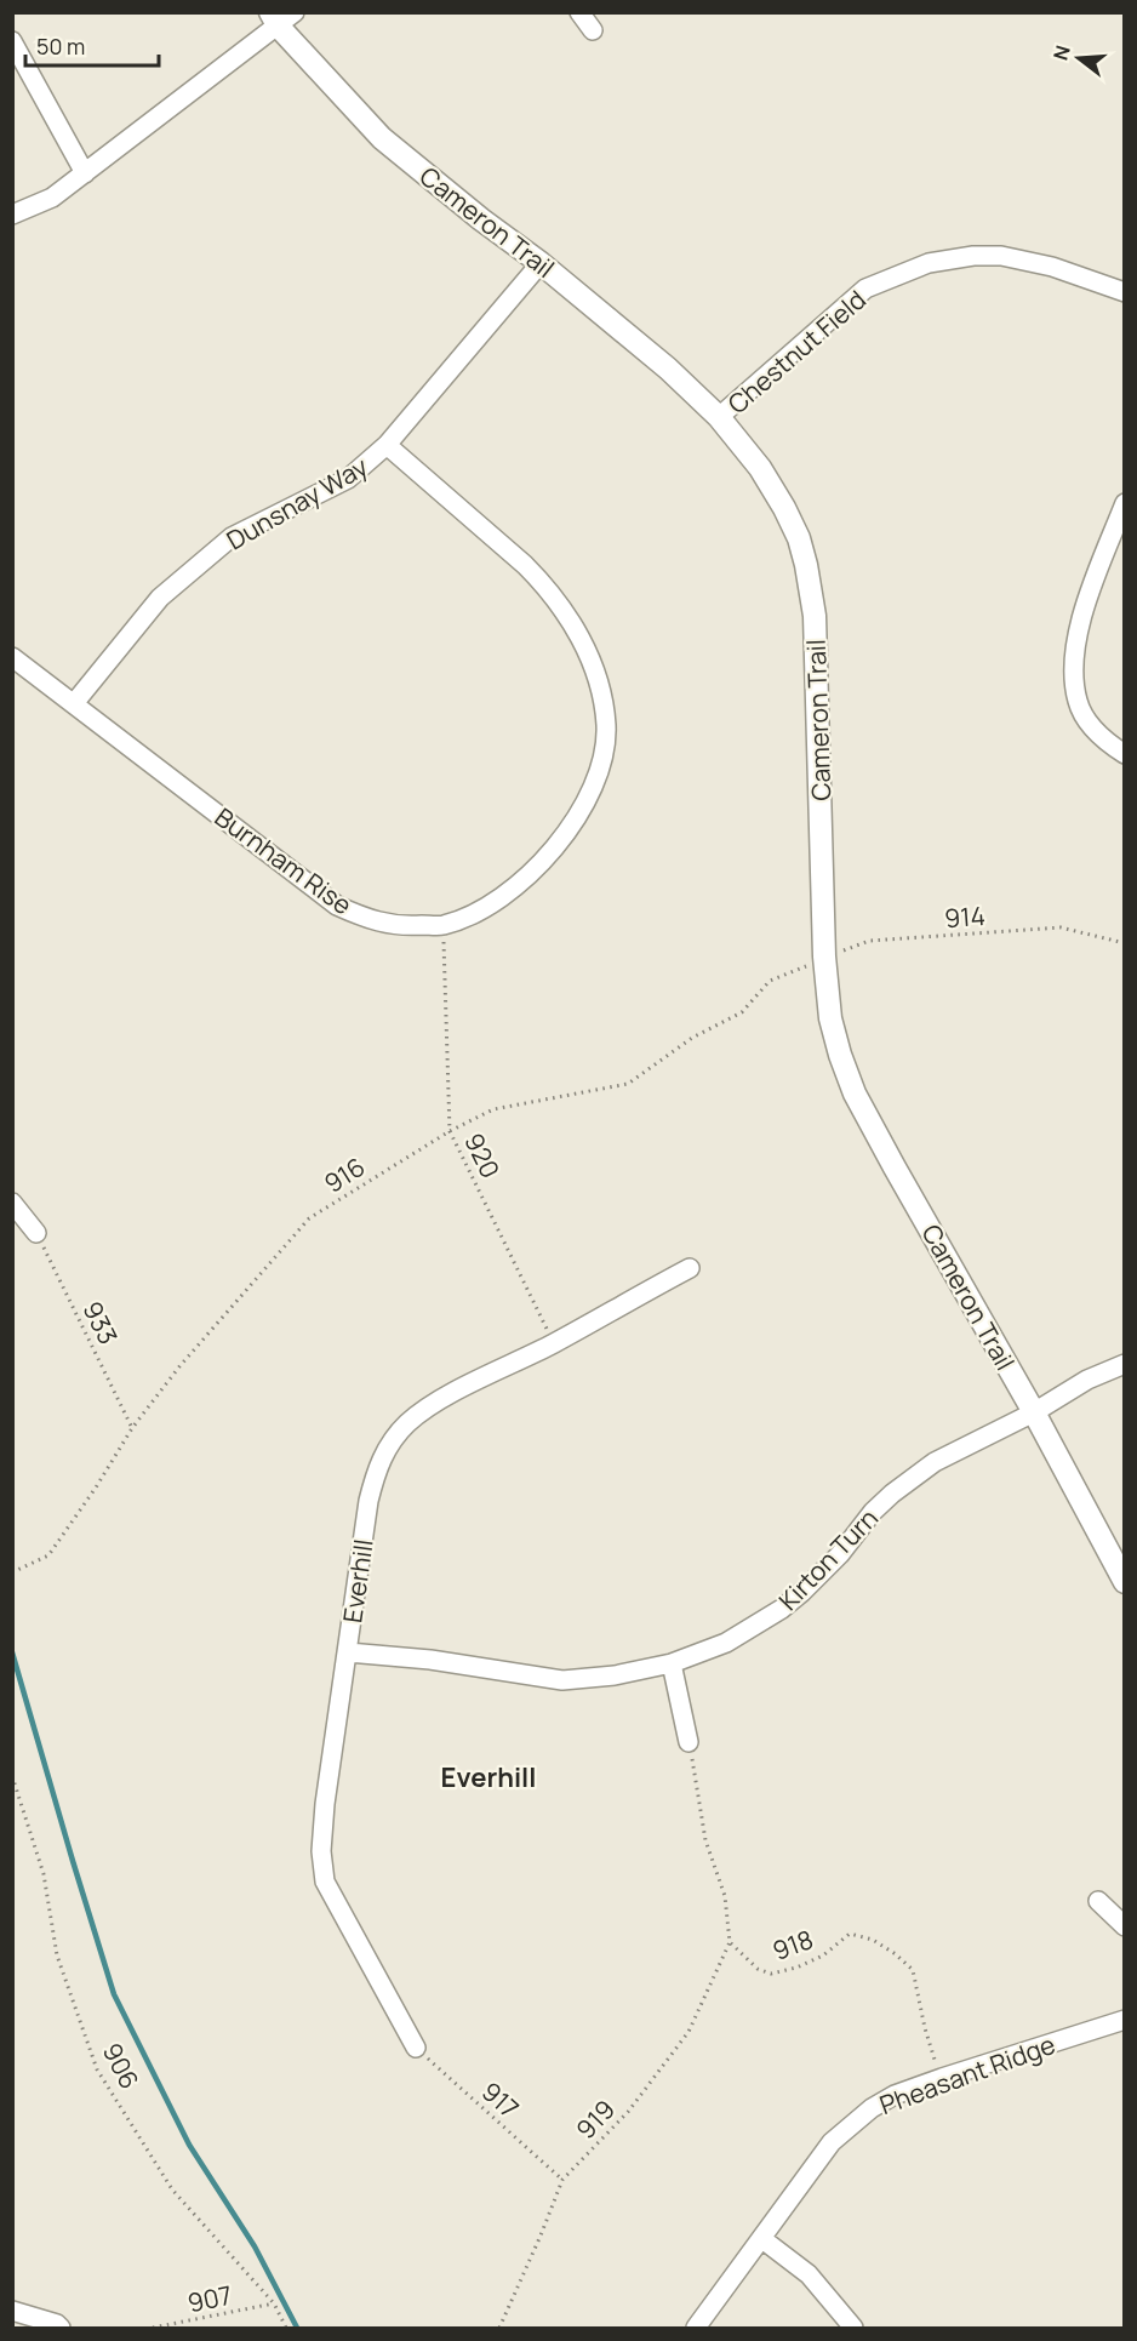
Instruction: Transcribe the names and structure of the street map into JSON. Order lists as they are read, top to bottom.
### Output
{
  "streets": {
    "street": [
      "Cameron Trail",
      "Chestnut Field",
      "Dunsnay Way",
      "Burnham Rise",
      "Kirton Turn",
      "Everhill",
      "Pheasant Ridge"
    ],
    "path": [
      "914",
      "920",
      "916",
      "933",
      "918",
      "906",
      "917",
      "919",
      "907"
    ]
  },
  "crossings": [
    ["Cameron Trail", "Chestnut Field"],
    ["Cameron Trail", "Dunsnay Way"],
    ["Cameron Trail", "914"],
    ["Cameron Trail", "916"],
    ["Cameron Trail", "Kirton Turn"],
    ["Dunsnay Way", "Burnham Rise"],
    ["Burnham Rise", "920"],
    ["914", "916"],
    ["920", "916"],
    ["920", "Everhill"],
    ["916", "933"],
    ["Kirton Turn", "Everhill"],
    ["Everhill", "917"],
    ["918", "Pheasant Ridge"],
    ["918", "919"],
    ["906", "907"],
    ["917", "919"]
  ],
  "districts": ["Everhill"],
  "scale_bar": "50 m",
  "north": "left"
}
